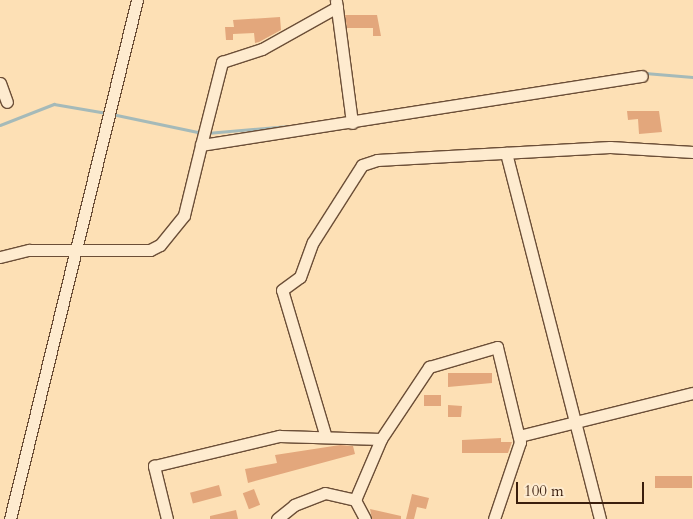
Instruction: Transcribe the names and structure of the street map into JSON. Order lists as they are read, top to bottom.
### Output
{
  "scale_bar": "100 m"
}
